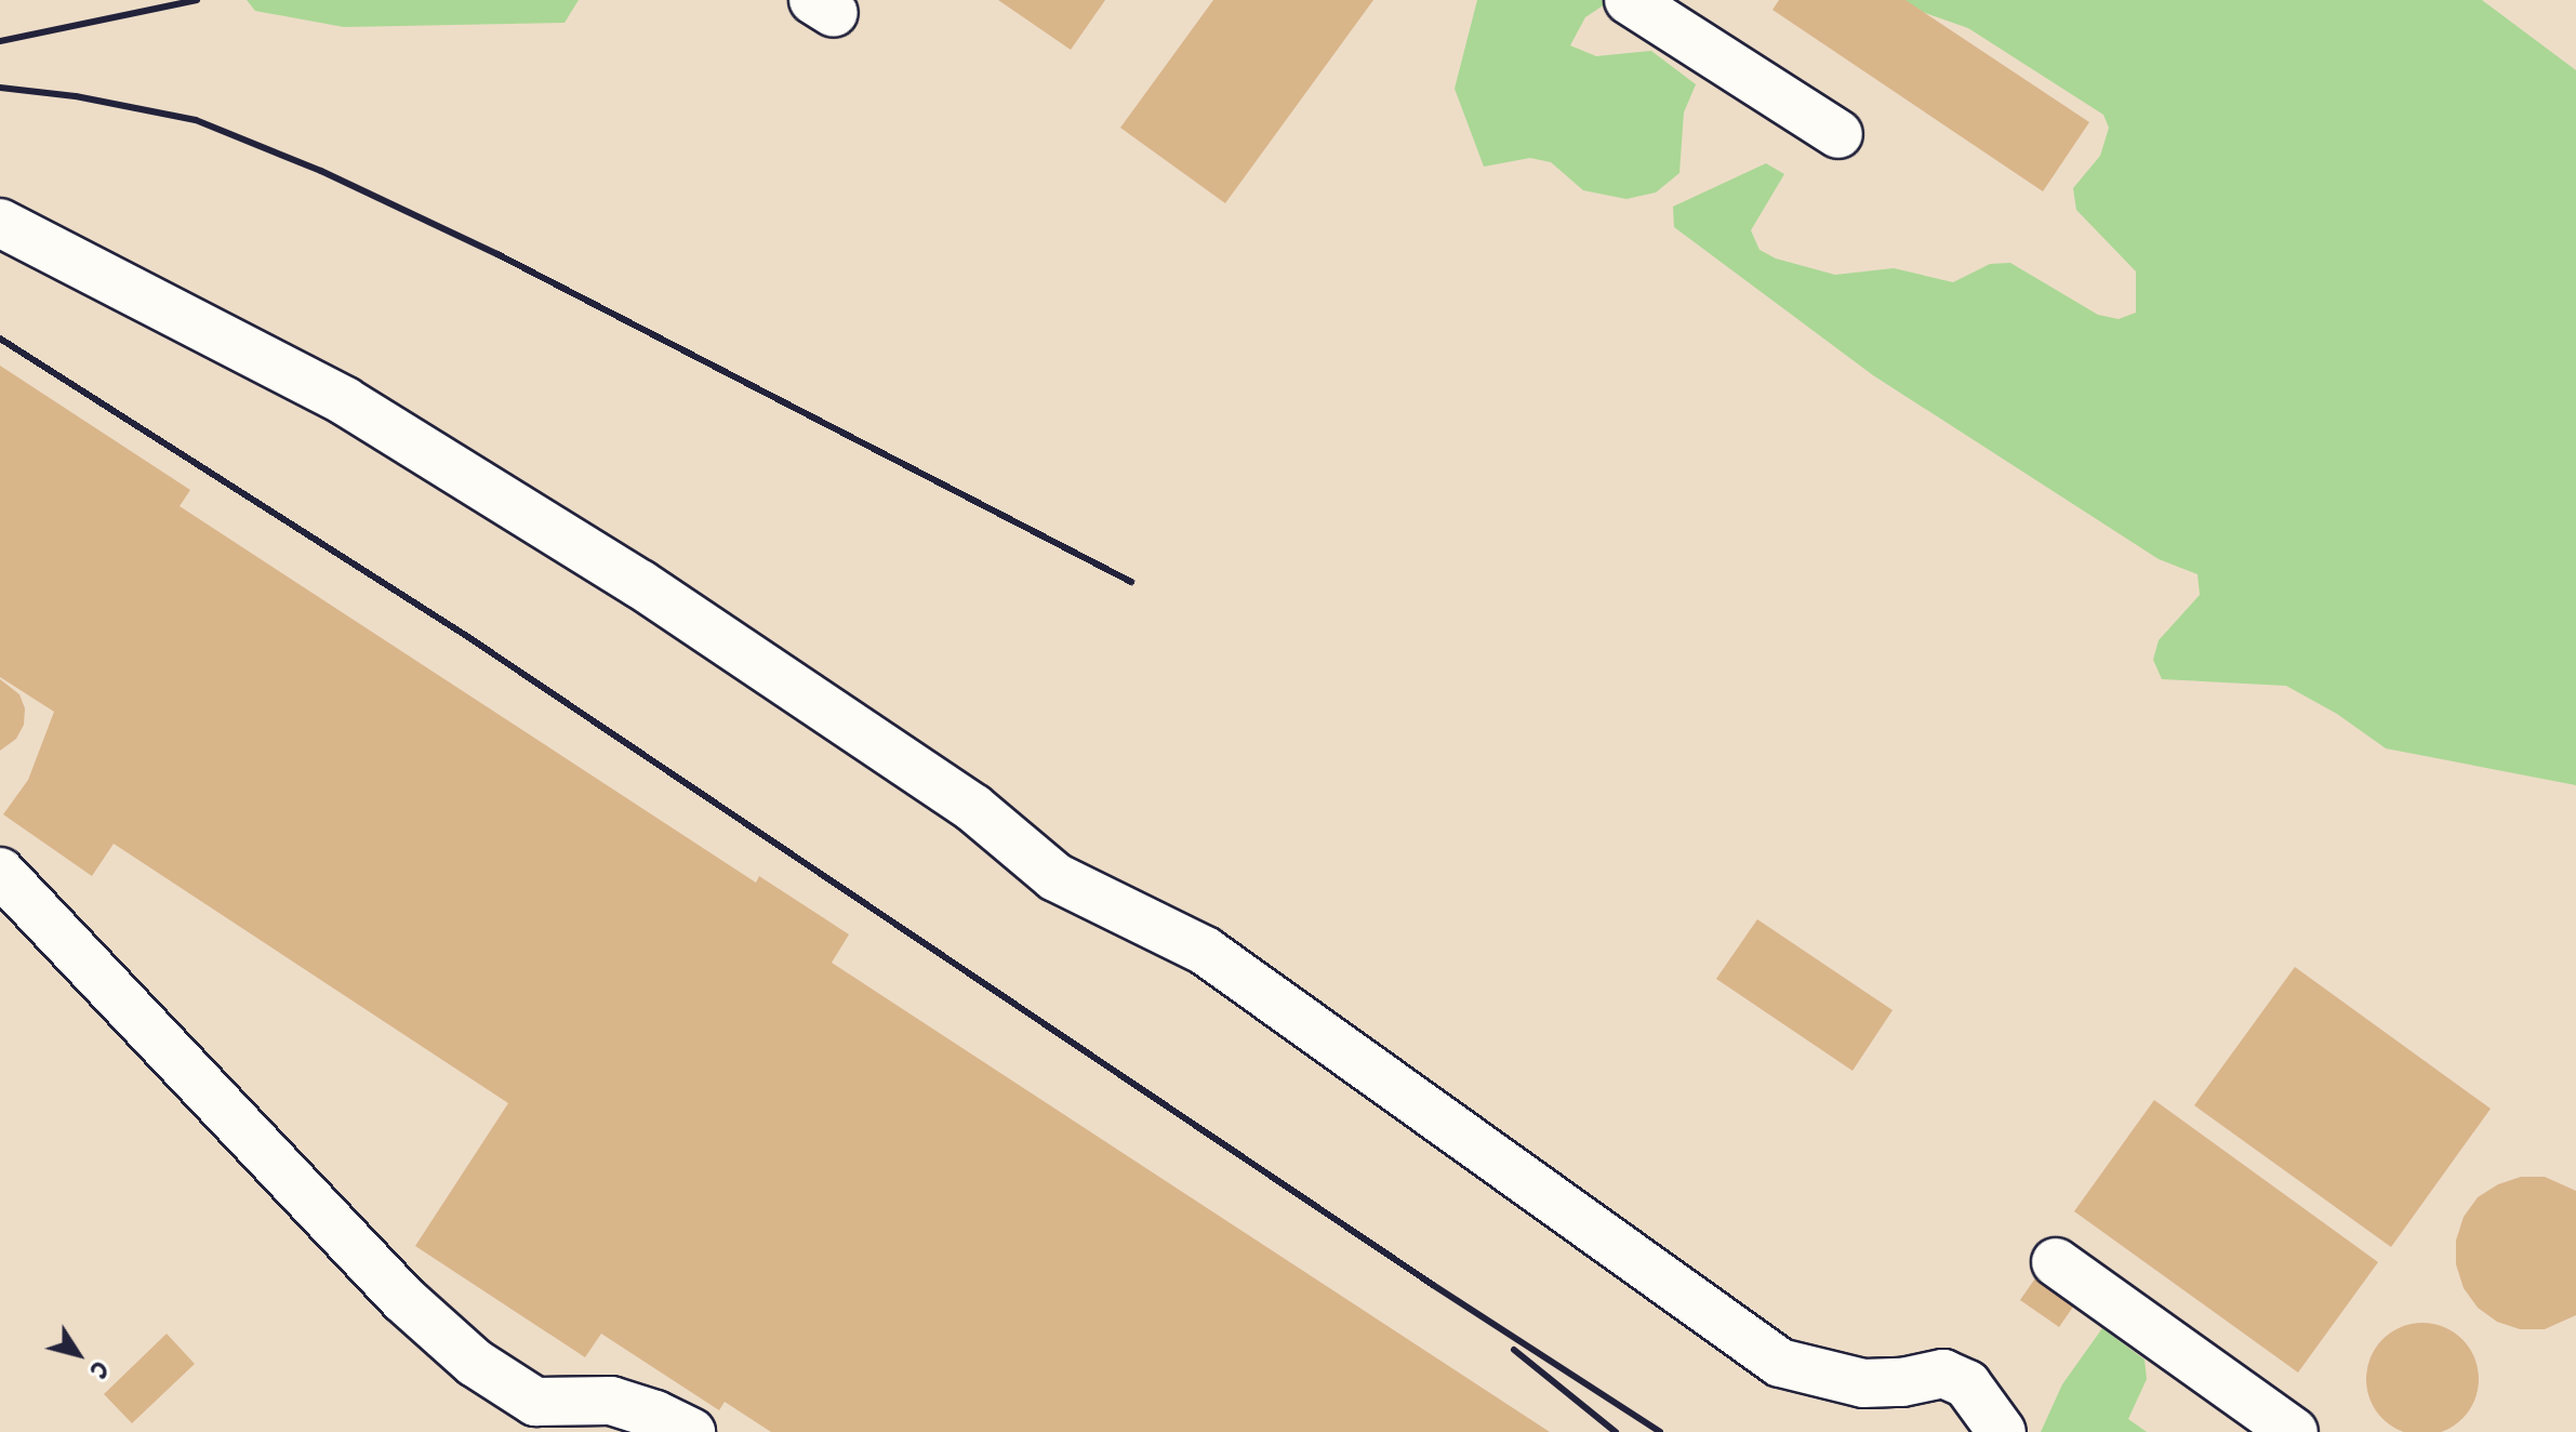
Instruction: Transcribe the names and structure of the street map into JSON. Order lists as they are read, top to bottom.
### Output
{
  "north": "bottom right"
}
